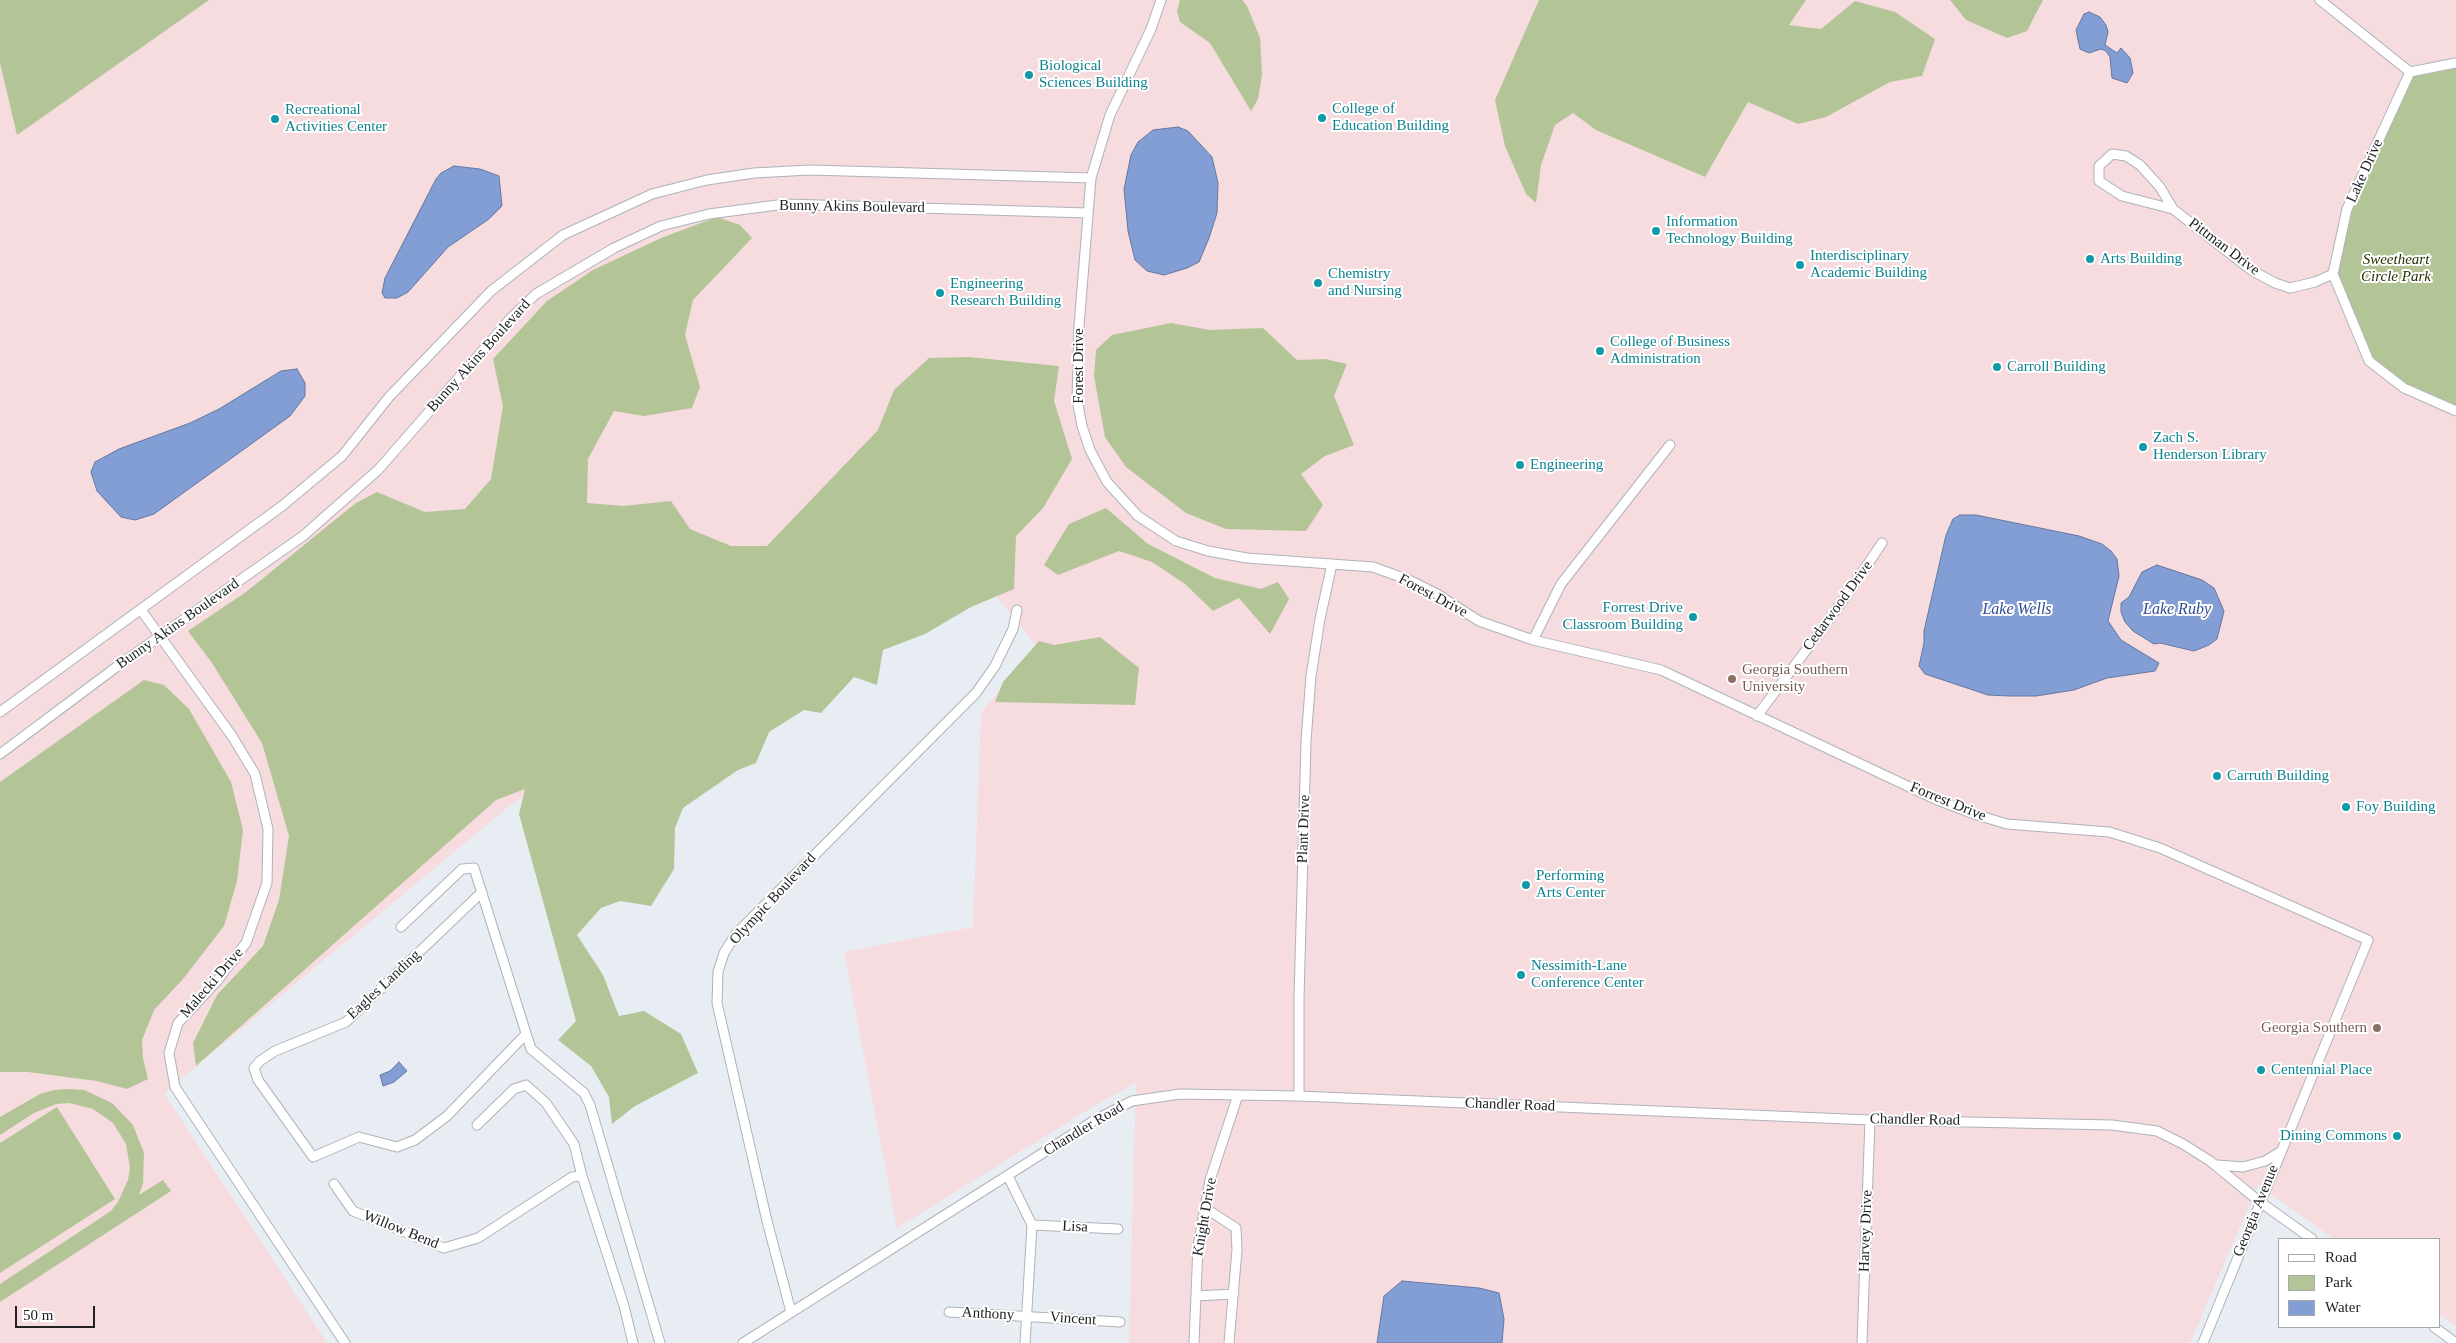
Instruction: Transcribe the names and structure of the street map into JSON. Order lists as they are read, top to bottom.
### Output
{
  "streets": {
    "street": [
      "Lake Drive",
      "Bunny Akins Boulevard",
      "Pittman Drive",
      "Forest Drive",
      "Cedarwood Drive",
      "Forrest Drive",
      "Plant Drive",
      "Olympic Boulevard",
      "Malecki Drive",
      "Eagles Landing",
      "Chandler Road",
      "Georgia Avenue",
      "Knight Drive",
      "Lisa",
      "Willow Bend",
      "Harvey Drive",
      "Anthony",
      "Vincent"
    ]
  },
  "crossings": [
    ["Lake Drive", "Pittman Drive"],
    ["Bunny Akins Boulevard", "Forest Drive"],
    ["Bunny Akins Boulevard", "Malecki Drive"],
    ["Forest Drive", "Forrest Drive"],
    ["Forest Drive", "Plant Drive"],
    ["Cedarwood Drive", "Forrest Drive"],
    ["Forrest Drive", "Georgia Avenue"],
    ["Plant Drive", "Chandler Road"],
    ["Olympic Boulevard", "Chandler Road"],
    ["Chandler Road", "Georgia Avenue"],
    ["Chandler Road", "Knight Drive"],
    ["Chandler Road", "Harvey Drive"],
    ["Anthony", "Vincent"]
  ],
  "water": ["Lake Wells", "Lake Ruby"],
  "parks": ["Sweetheart Circle Park"],
  "places": [
    "Biological Sciences Building",
    "College of Education Building",
    "Recreational Activities Center",
    "Information Technology Building",
    "Arts Building",
    "Interdisciplinary Academic Building",
    "Chemistry and Nursing",
    "Engineering Research Building",
    "College of Business Administration",
    "Carroll Building",
    "Zach S. Henderson Library",
    "Engineering",
    "Forrest Drive Classroom Building",
    "Georgia Southern University",
    "Carruth Building",
    "Foy Building",
    "Performing Arts Center",
    "Nessimith-Lane Conference Center",
    "Georgia Southern",
    "Centennial Place",
    "Dining Commons"
  ],
  "legend": ["Road", "Park", "Water"],
  "scale_bar": "50 m"
}
